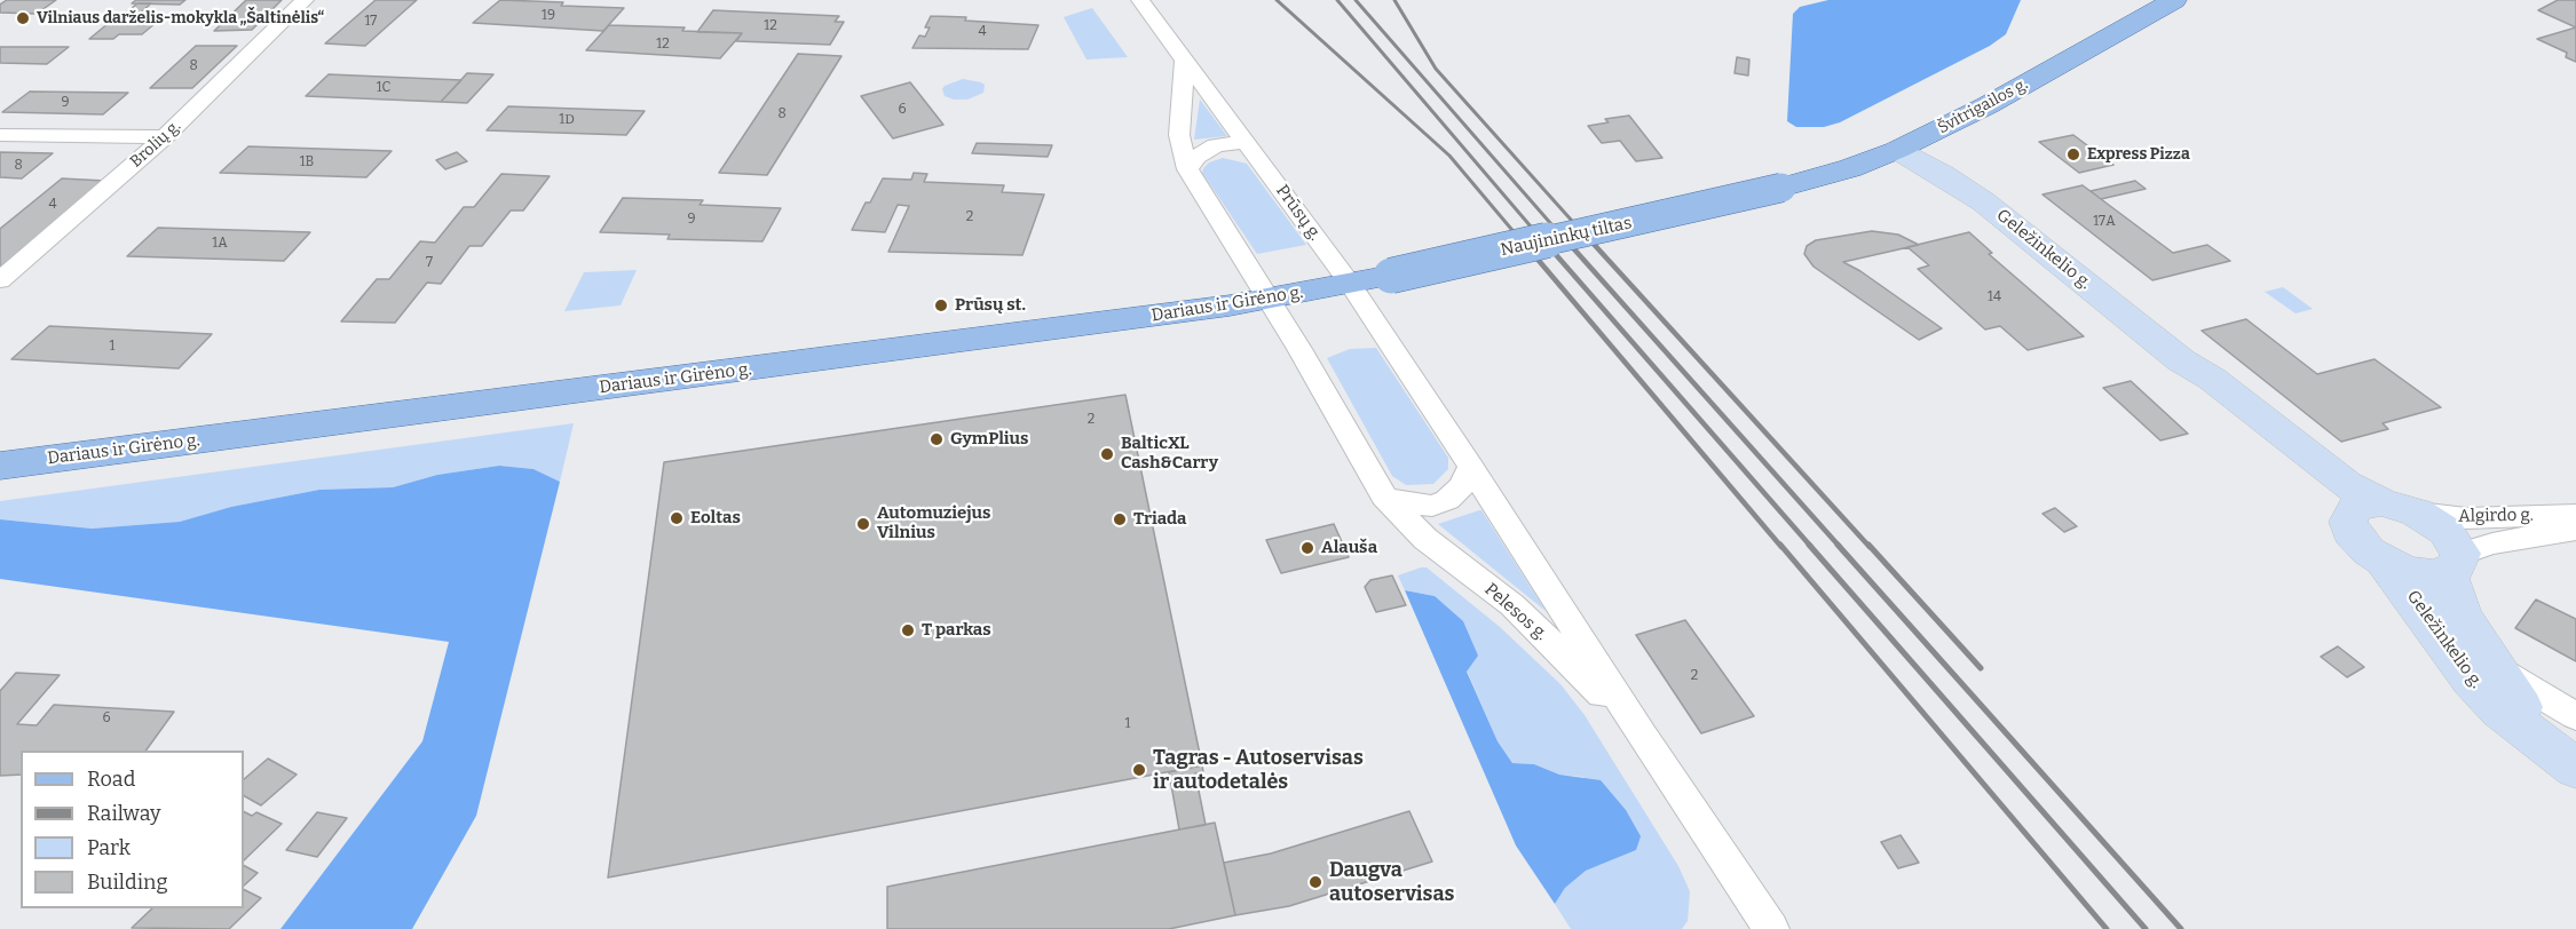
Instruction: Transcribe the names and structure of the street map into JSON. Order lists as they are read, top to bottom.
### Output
{
  "streets": {
    "main road": [
      "Švitrigailos g.",
      "Naujininkų tiltas",
      "Geležinkelio g.",
      "Dariaus ir Girėno g."
    ],
    "street": [
      "Brolių g.",
      "Prūsų g.",
      "Algirdo g.",
      "Pelesos g."
    ]
  },
  "crossings": [
    ["Švitrigailos g.", "Naujininkų tiltas"],
    ["Švitrigailos g.", "Geležinkelio g."],
    ["Prūsų g.", "Naujininkų tiltas"],
    ["Prūsų g.", "Dariaus ir Girėno g."],
    ["Prūsų g.", "Pelesos g."],
    ["Naujininkų tiltas", "Dariaus ir Girėno g."],
    ["Naujininkų tiltas", "Pelesos g."],
    ["Geležinkelio g.", "Algirdo g."],
    ["Dariaus ir Girėno g.", "Pelesos g."]
  ],
  "places": [
    "Vilniaus darželis-mokykla „Šaltinėlis“",
    "Express Pizza",
    "Prūsų st.",
    "GymPlius",
    "BalticXL Cash&Carry",
    "Eoltas",
    "Triada",
    "Automuziejus Vilnius",
    "Alauša",
    "T parkas",
    "Tagras - Autoservisas ir autodetalės",
    "Daugva autoservisas"
  ],
  "house_numbers": [
    "19",
    "17",
    "12",
    "4",
    "12",
    "8",
    "1C",
    "9",
    "6",
    "8",
    "1D",
    "1B",
    "8",
    "4",
    "2",
    "9",
    "17A",
    "1A",
    "7",
    "14",
    "1",
    "2",
    "2",
    "6",
    "1"
  ],
  "legend": [
    "Road",
    "Railway",
    "Park",
    "Building"
  ]
}
